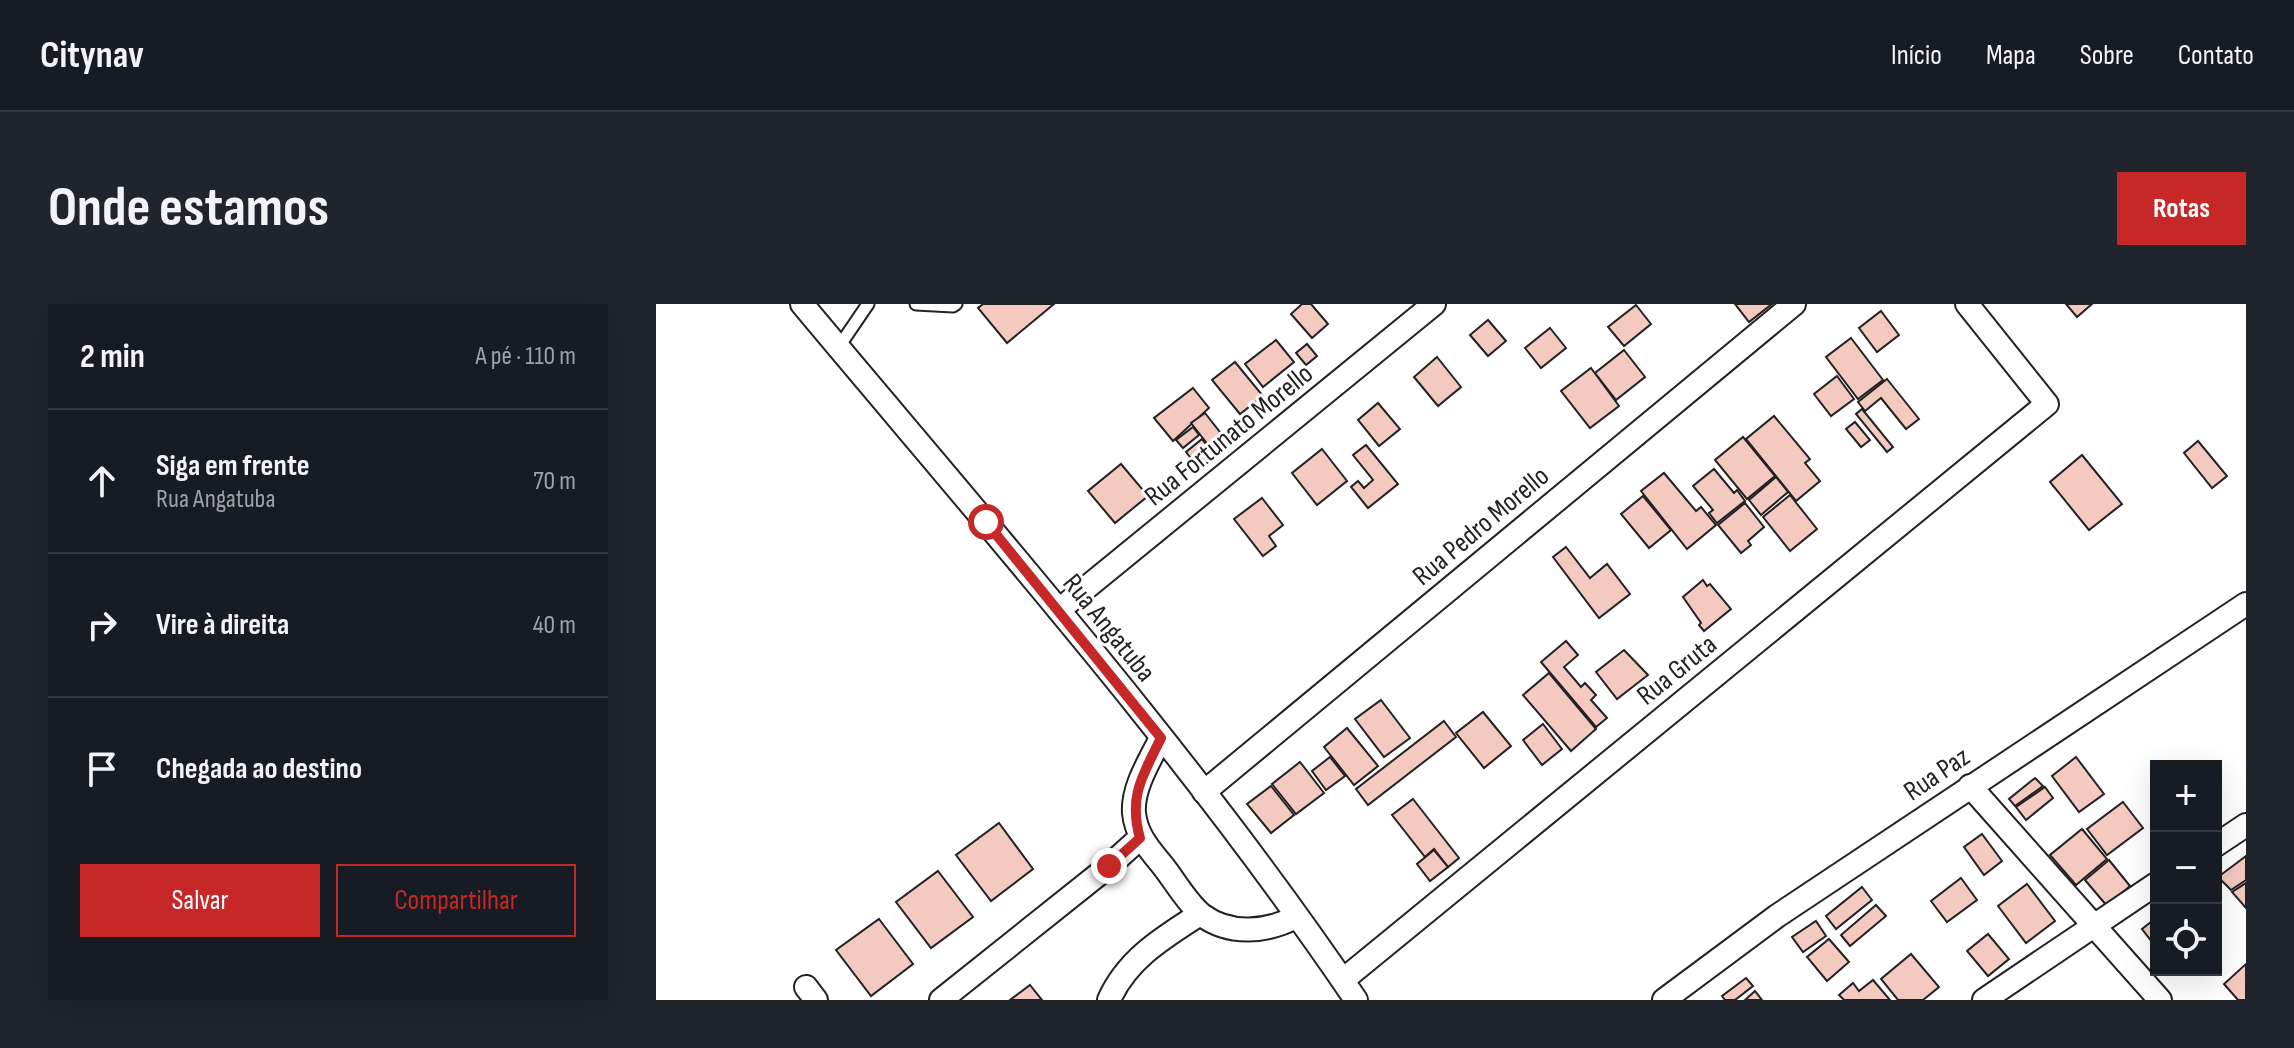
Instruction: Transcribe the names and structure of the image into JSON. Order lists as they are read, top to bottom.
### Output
{
  "streets": {
    "street": [
      "Rua Fortunato Morello",
      "Rua Pedro Morello",
      "Rua Angatuba",
      "Rua Gruta",
      "Rua Paz"
    ]
  },
  "crossings": [
    ["Rua Fortunato Morello", "Rua Angatuba"],
    ["Rua Pedro Morello", "Rua Angatuba"],
    ["Rua Angatuba", "Rua Gruta"]
  ],
  "page": {
    "header": "Citynav",
    "nav": [
      "Início",
      "Mapa",
      "Sobre",
      "Contato"
    ],
    "buttons": [
      "Rotas",
      ["Salvar", "Compartilhar"]
    ],
    "title": "Onde estamos",
    "heading": ["2 min", "A pé · 110 m"],
    "list": [
      ["Siga em frente", "Rua Angatuba", "70 m"],
      ["Vire à direita", "40 m"],
      "Chegada ao destino"
    ],
    "map_buttons": ["+", "−"]
  }
}
